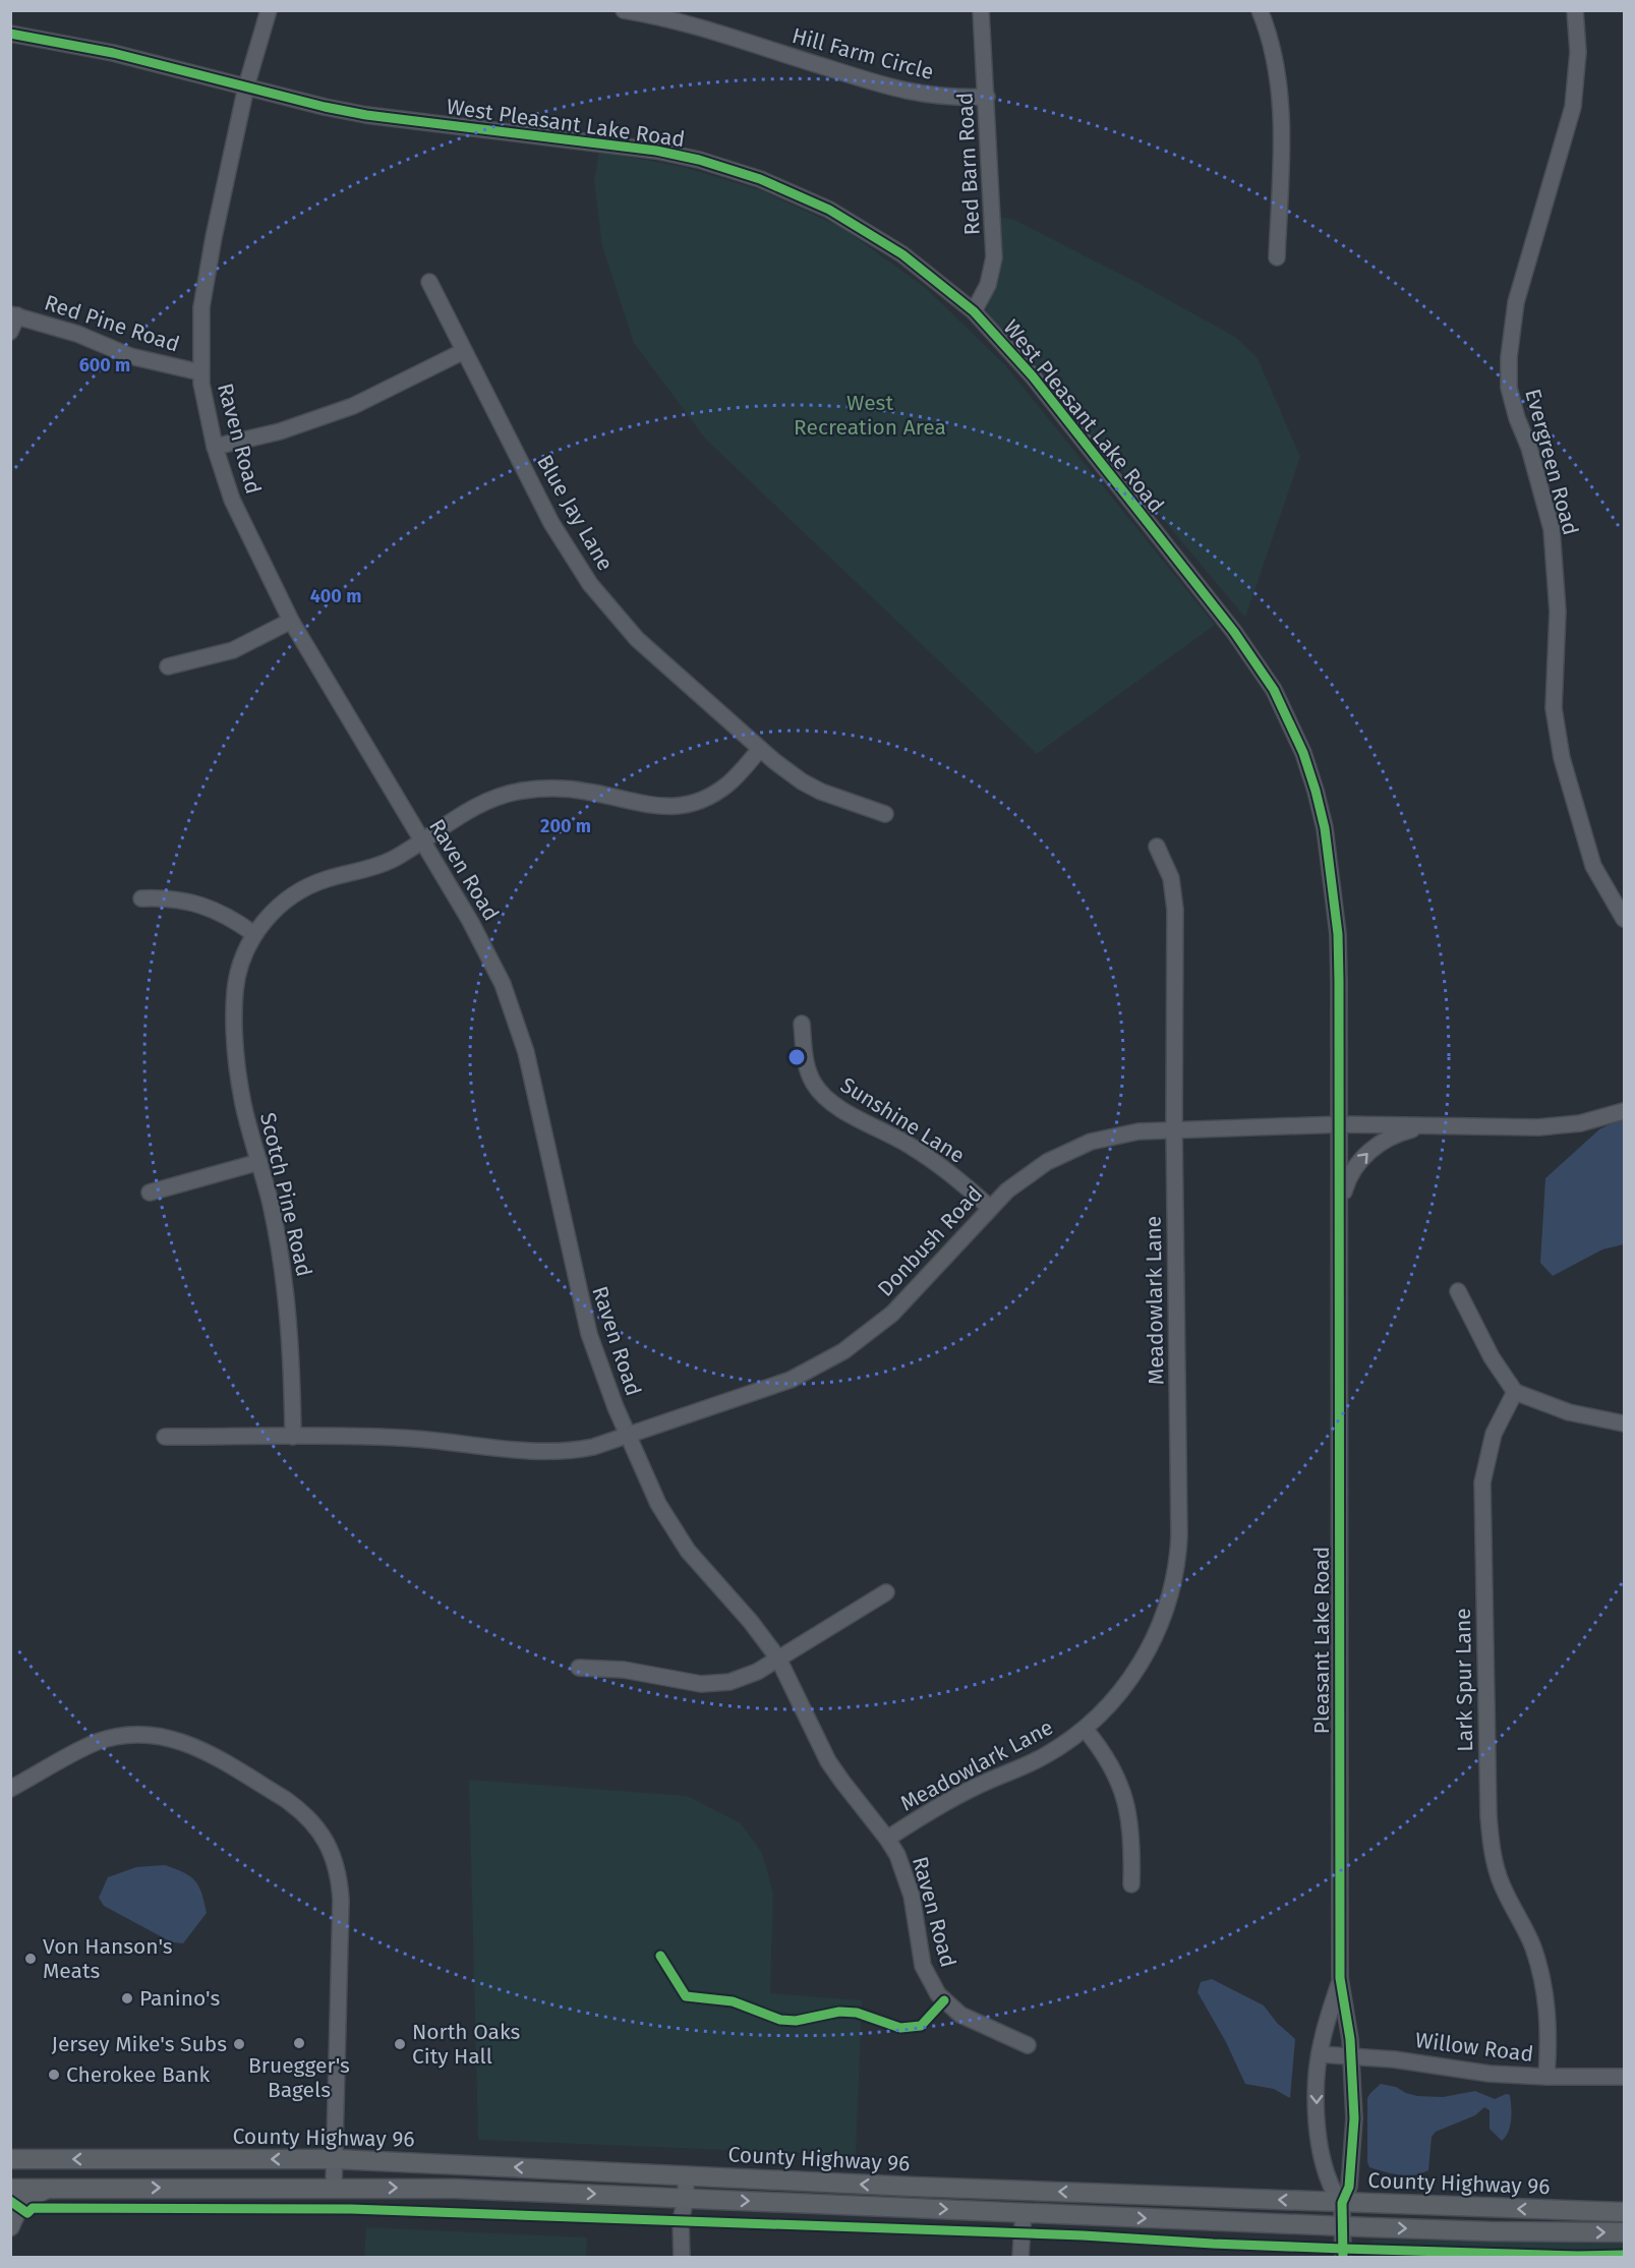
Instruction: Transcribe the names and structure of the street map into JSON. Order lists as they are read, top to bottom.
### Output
{
  "streets": {
    "main road": ["County Highway 96"],
    "street": [
      "Hill Farm Circle",
      "West Pleasant Lake Road",
      "Red Barn Road",
      "Red Pine Road",
      "Raven Road",
      "Evergreen Road",
      "Blue Jay Lane",
      "Sunshine Lane",
      "Scotch Pine Road",
      "Donbush Road",
      "Meadowlark Lane",
      "Pleasant Lake Road",
      "Lark Spur Lane",
      "Willow Road"
    ]
  },
  "crossings": [
    ["Hill Farm Circle", "Red Barn Road"],
    ["West Pleasant Lake Road", "Red Barn Road"],
    ["West Pleasant Lake Road", "Raven Road"],
    ["West Pleasant Lake Road", "Pleasant Lake Road"],
    ["Red Pine Road", "Raven Road"],
    ["Raven Road", "Scotch Pine Road"],
    ["Raven Road", "Donbush Road"],
    ["Raven Road", "Meadowlark Lane"],
    ["Sunshine Lane", "Donbush Road"],
    ["Donbush Road", "Meadowlark Lane"],
    ["Donbush Road", "Pleasant Lake Road"],
    ["Pleasant Lake Road", "Willow Road"],
    ["Pleasant Lake Road", "County Highway 96"],
    ["Lark Spur Lane", "Willow Road"]
  ],
  "parks": ["West Recreation Area"],
  "places": [
    "Von Hanson's Meats",
    "Panino's",
    "Bruegger's Bagels",
    "Jersey Mike's Subs",
    "North Oaks City Hall",
    "Cherokee Bank"
  ],
  "rings": ["600 m", "400 m", "200 m"]
}
